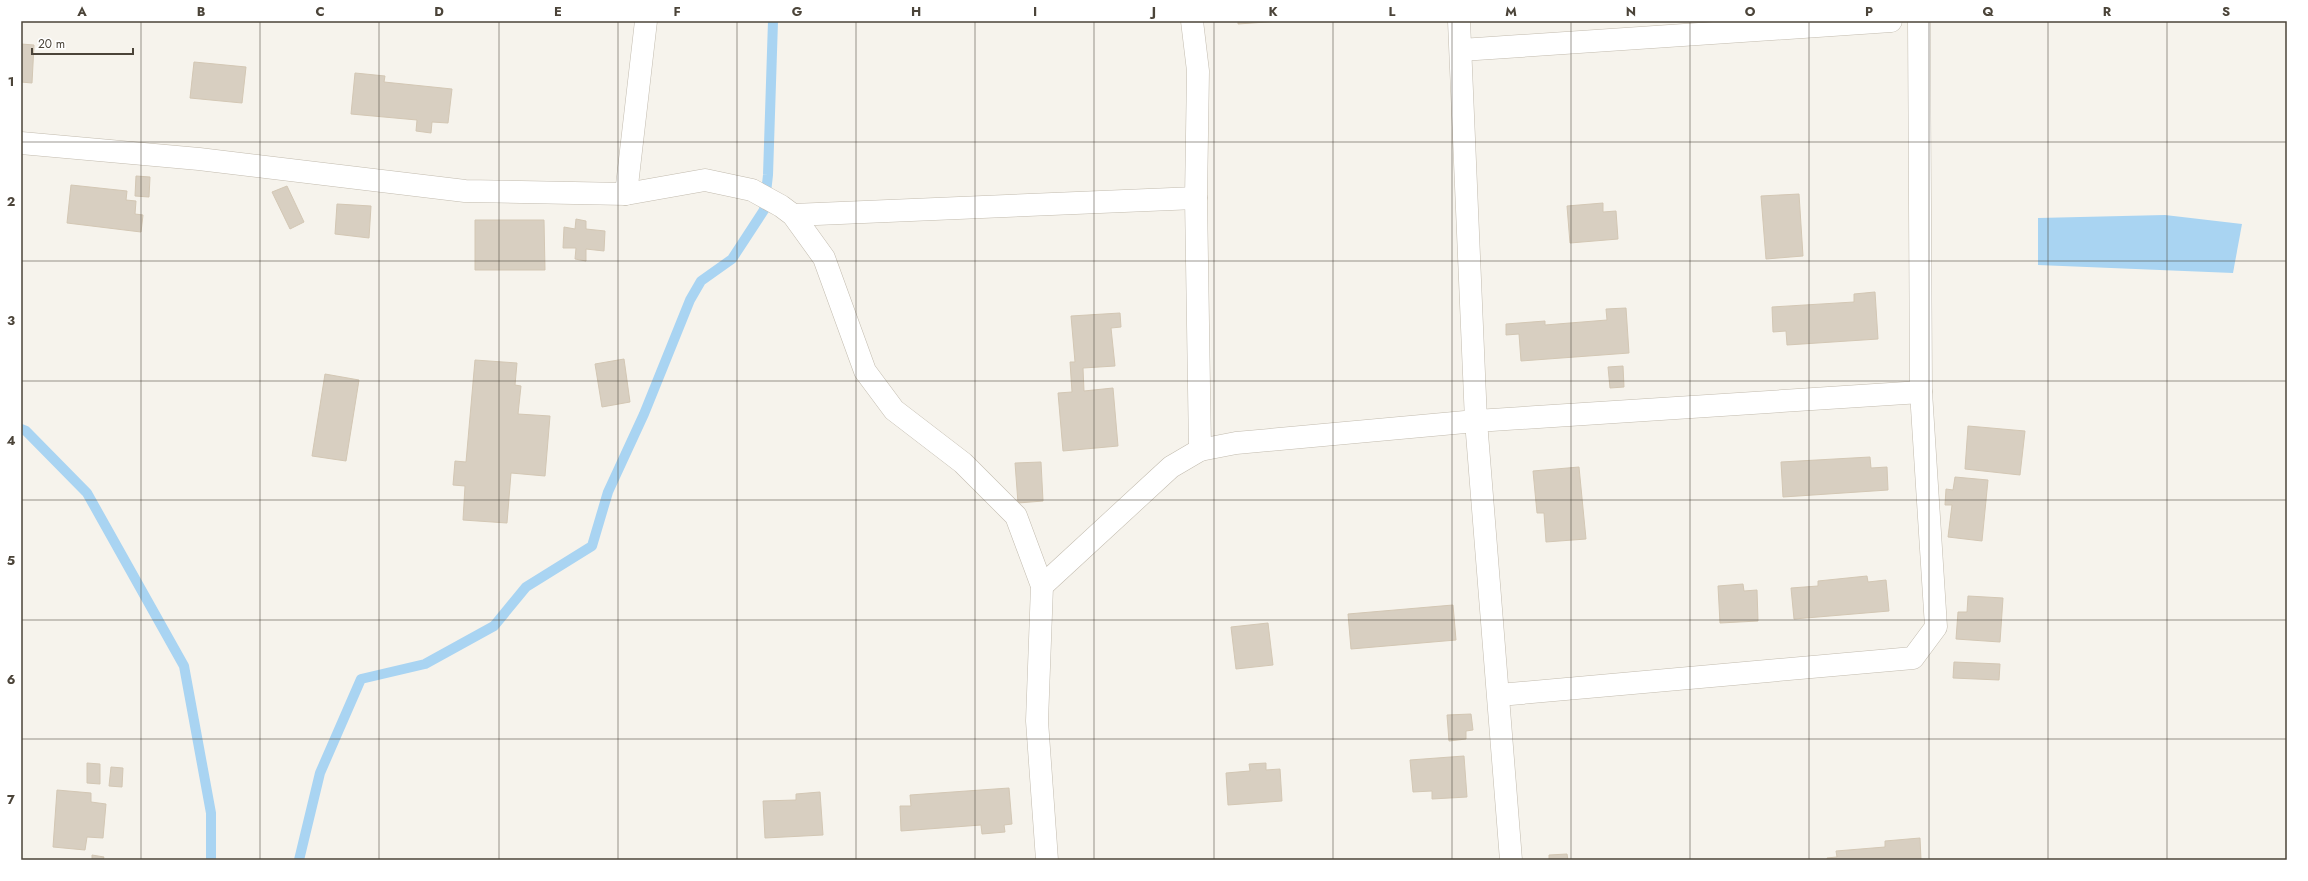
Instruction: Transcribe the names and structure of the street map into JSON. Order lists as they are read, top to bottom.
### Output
{
  "scale_bar": "20 m",
  "grid": {
    "columns": [
      "A",
      "B",
      "C",
      "D",
      "E",
      "F",
      "G",
      "H",
      "I",
      "J",
      "K",
      "L",
      "M",
      "N",
      "O",
      "P",
      "Q",
      "R",
      "S"
    ],
    "rows": [
      "1",
      "2",
      "3",
      "4",
      "5",
      "6",
      "7"
    ]
  }
}
